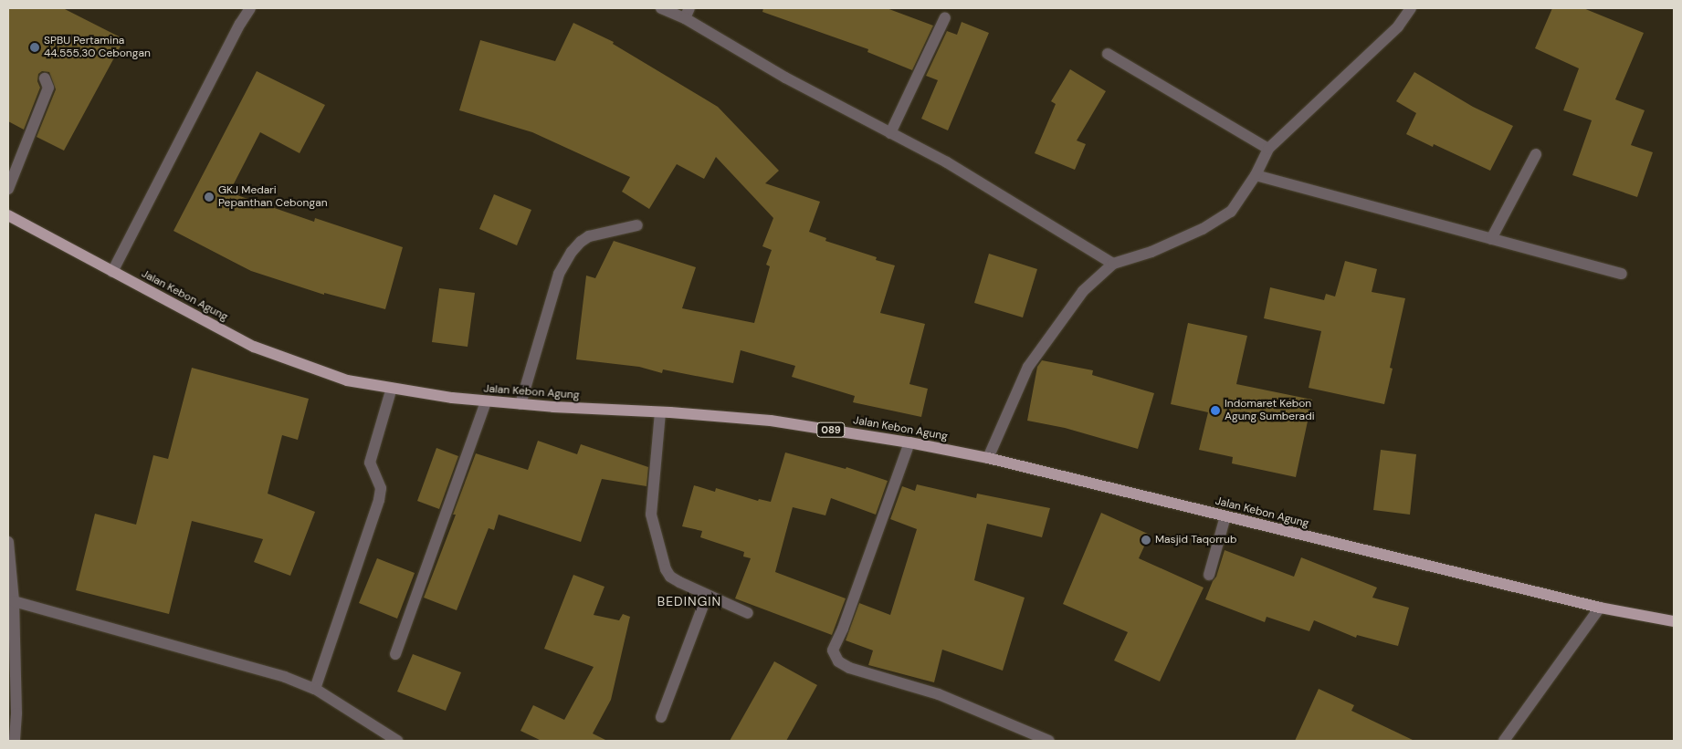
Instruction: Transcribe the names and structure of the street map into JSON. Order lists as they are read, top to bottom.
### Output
{
  "streets": {
    "main road": ["Jalan Kebon Agung", "089"]
  },
  "districts": ["BEDINGIN"],
  "places": [
    "SPBU Pertamina 44.555.30 Cebongan",
    "GKJ Medari Pepanthan Cebongan",
    "Indomaret Kebon Agung Sumberadi",
    "Masjid Taqorrub"
  ]
}
